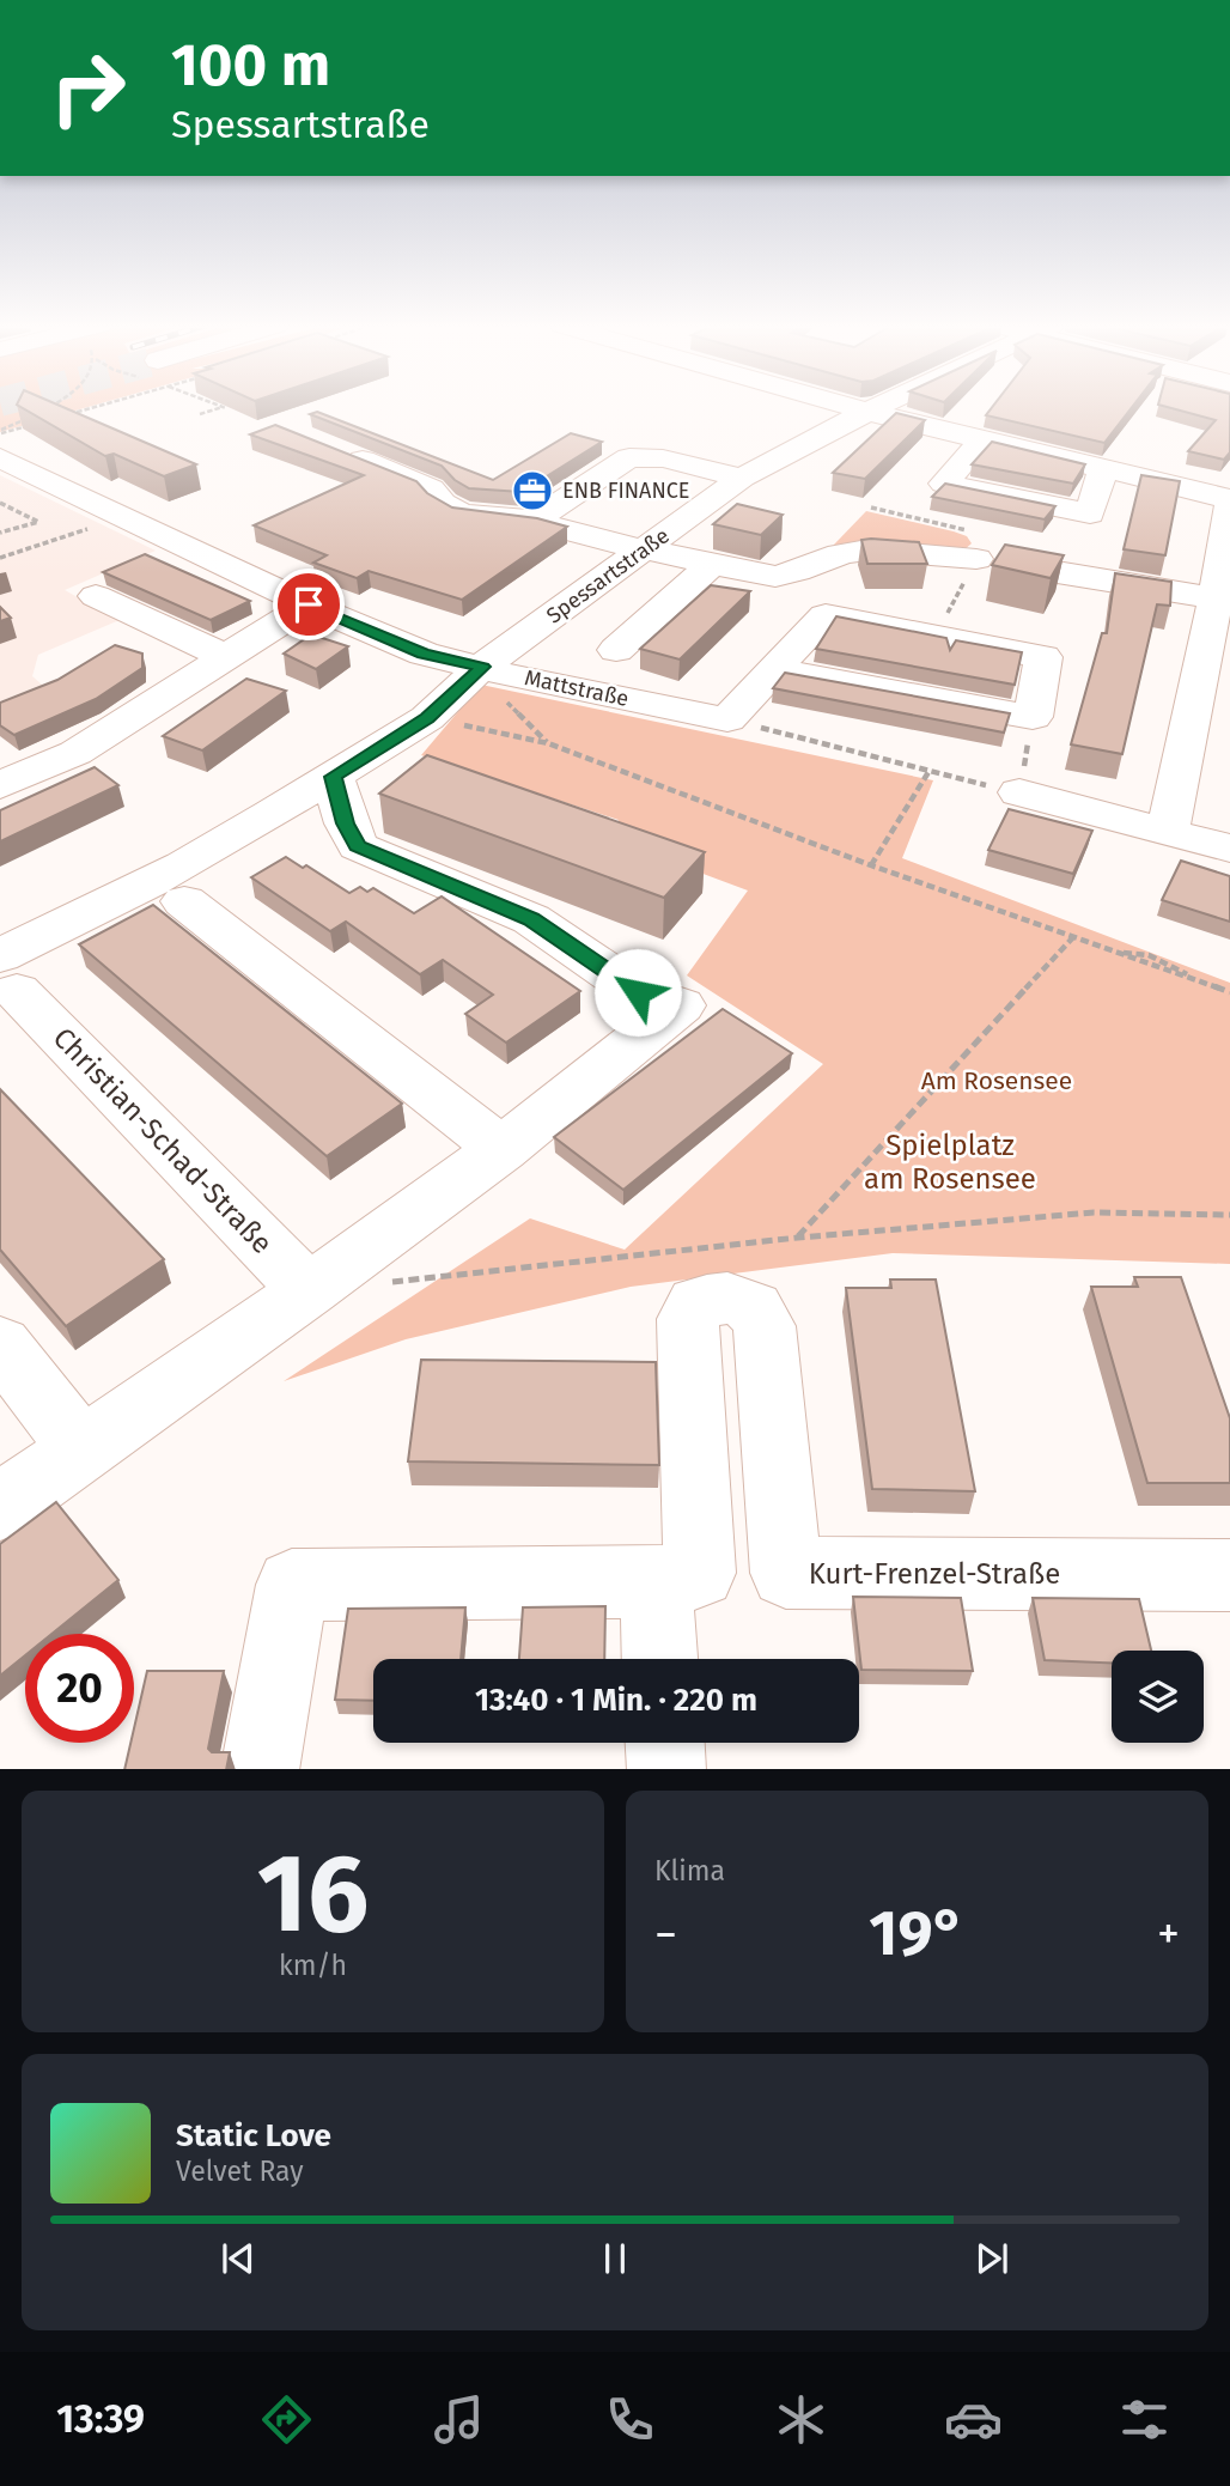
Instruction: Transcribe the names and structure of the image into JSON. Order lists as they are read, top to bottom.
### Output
{
  "streets": {
    "main road": [
      "Spessartstraße",
      "Mattstraße",
      "Christian-Schad-Straße",
      "Kurt-Frenzel-Straße"
    ]
  },
  "crossings": [
    ["Spessartstraße", "Mattstraße"],
    ["Spessartstraße", "Christian-Schad-Straße"]
  ],
  "parks": ["Am Rosensee", "Spielplatz am Rosensee"],
  "places": {
    "office": ["ENB FINANCE"]
  },
  "page": {
    "turn": ["100 m", "Spessartstraße"],
    "limit": "20",
    "trip": "13:40 · 1 Min. · 220 m",
    "tile": [
      ["16", "km/h"],
      "Klima"
    ],
    "heat": ["−", "19°", "+"],
    "song": ["Static Love", "Velvet Ray"],
    "tabs": "13:39"
  }
}
